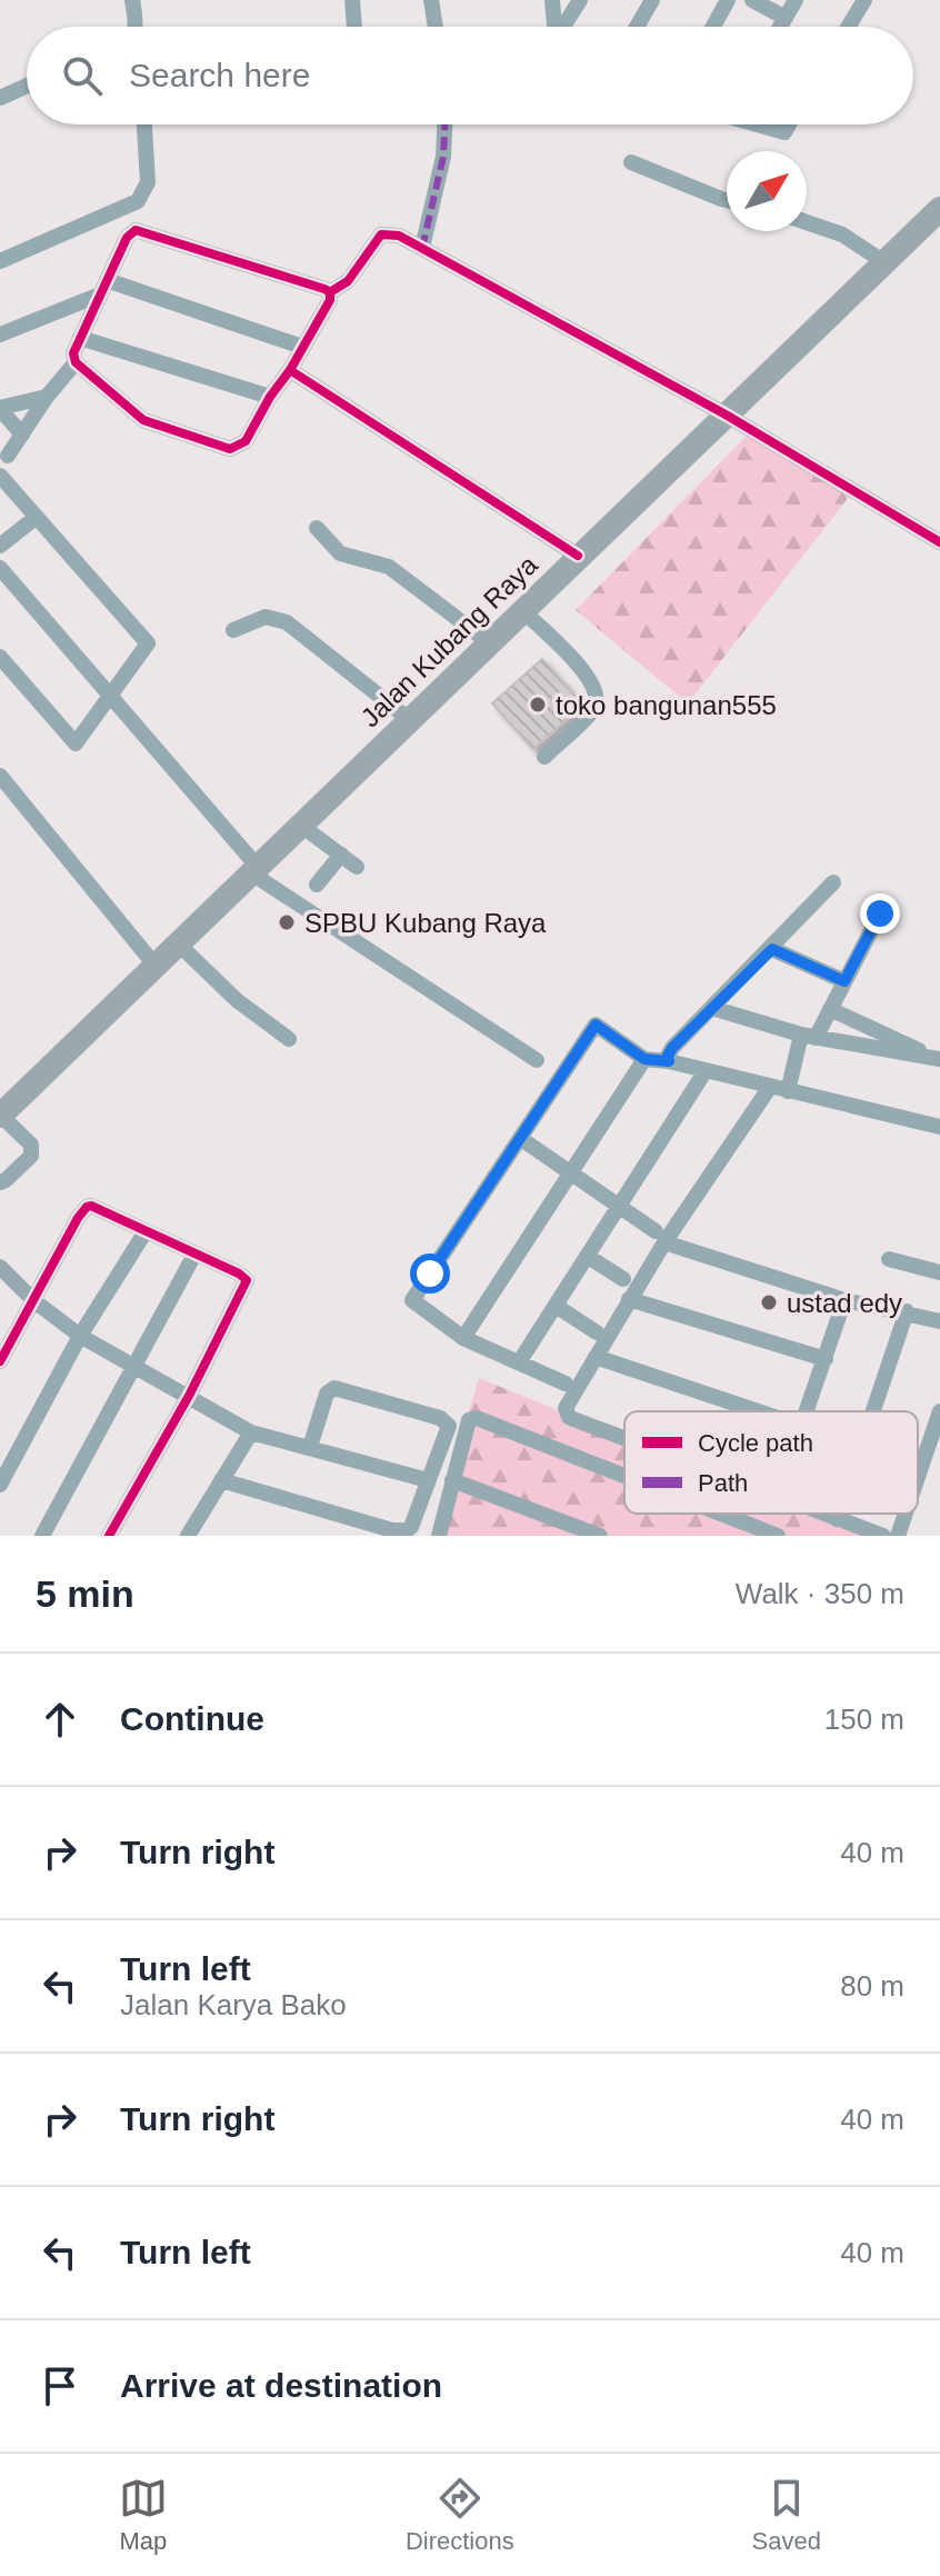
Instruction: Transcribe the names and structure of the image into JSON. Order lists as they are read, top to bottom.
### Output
{
  "streets": {
    "highway": ["Jalan Kubang Raya"]
  },
  "places": ["toko bangunan555", "SPBU Kubang Raya", "ustad edy"],
  "legend": ["Cycle path", "Path"],
  "north": "top right",
  "page": {
    "search": "Search here",
    "heading": ["5 min", "Walk · 350 m"],
    "list": [
      ["Continue", "150 m"],
      ["Turn right", "40 m"],
      ["Turn left", "Jalan Karya Bako", "80 m"],
      ["Turn right", "40 m"],
      ["Turn left", "40 m"],
      "Arrive at destination"
    ],
    "nav": ["Map", "Directions", "Saved"]
  }
}
